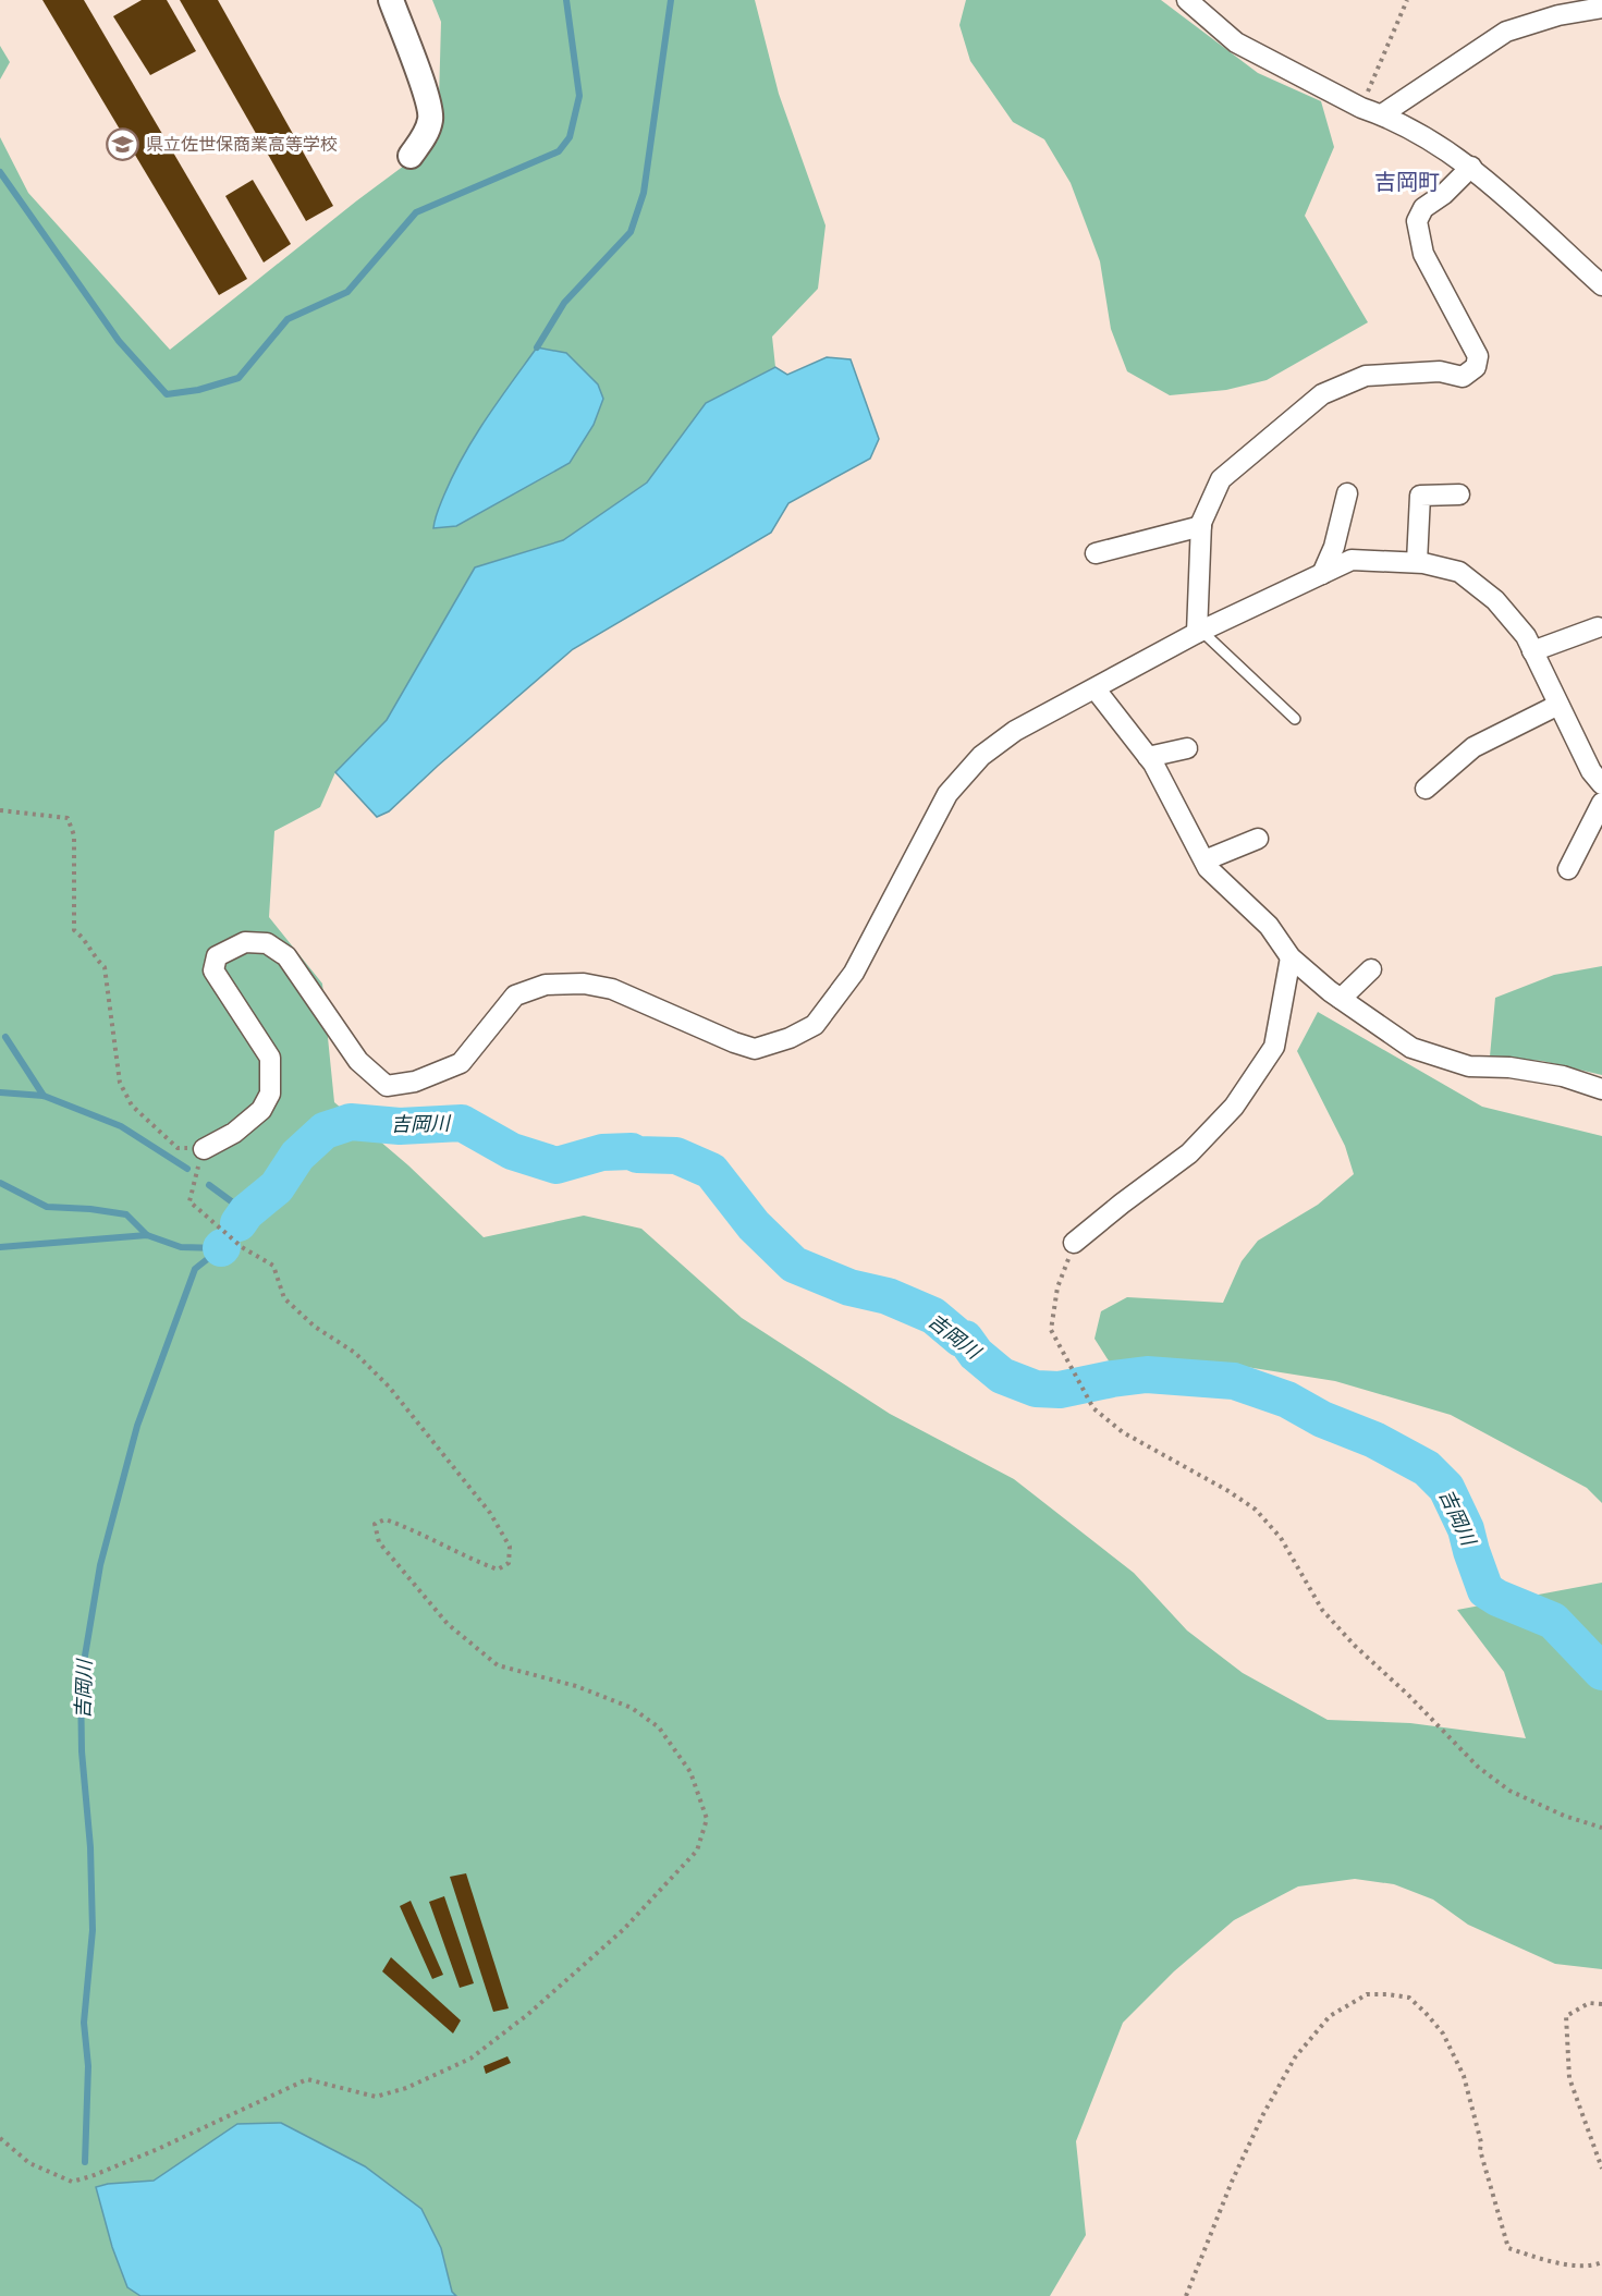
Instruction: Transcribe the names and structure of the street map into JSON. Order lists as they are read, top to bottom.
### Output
{
  "districts": ["吉岡町"],
  "water": ["吉岡川"],
  "places": {
    "school or university": ["県立佐世保商業高等学校"]
  }
}
